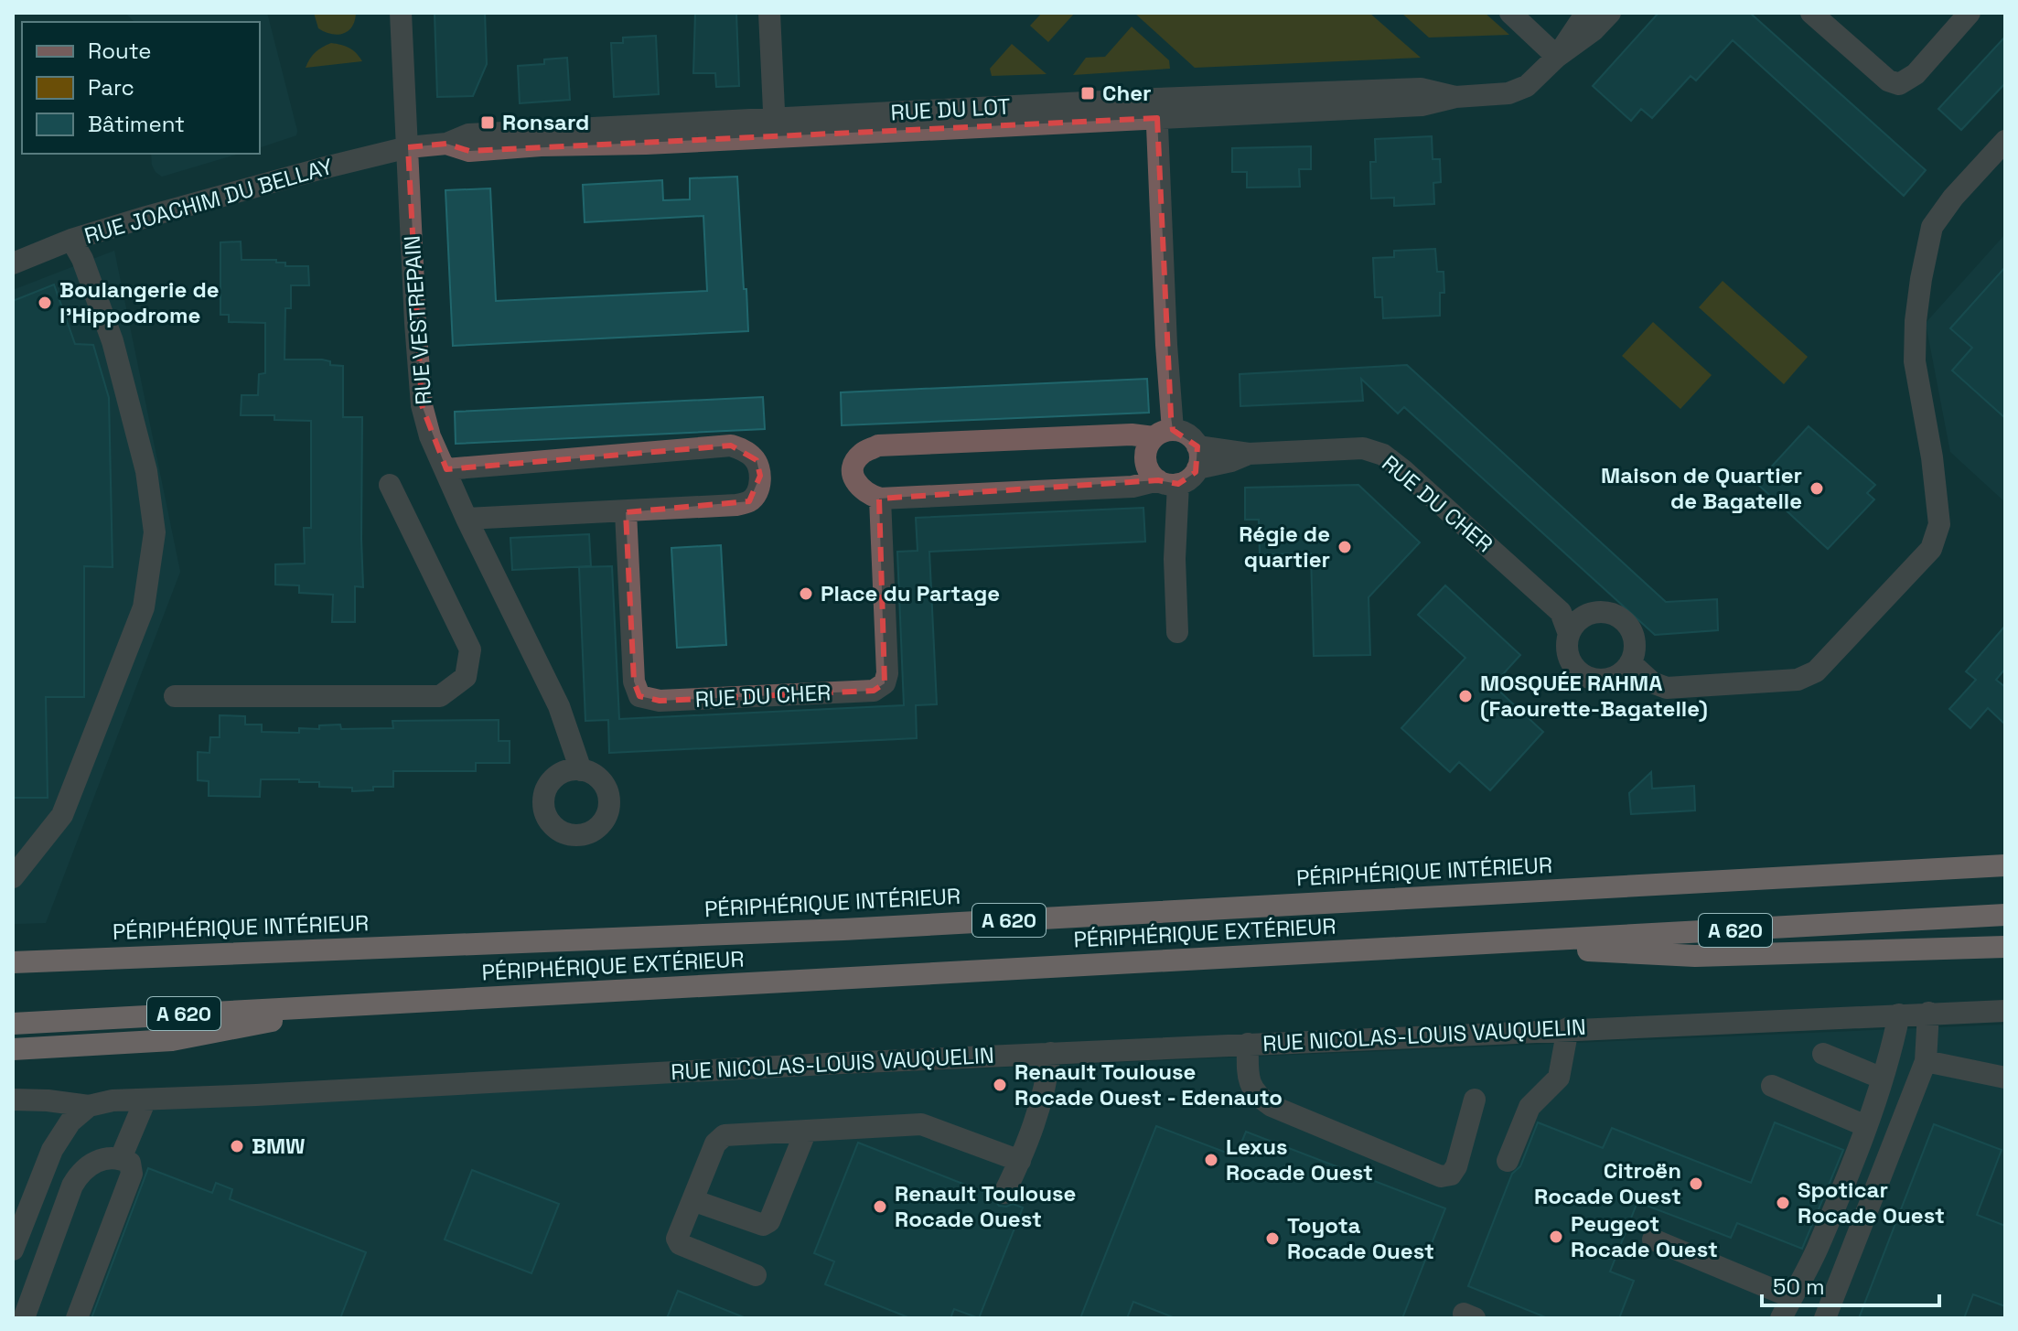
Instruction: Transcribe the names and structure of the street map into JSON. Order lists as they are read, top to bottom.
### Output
{
  "streets": {
    "highway": ["PÉRIPHÉRIQUE INTÉRIEUR", "A 620", "PÉRIPHÉRIQUE EXTÉRIEUR"],
    "street": [
      "RUE DU LOT",
      "RUE JOACHIM DU BELLAY",
      "RUE VESTREPAIN",
      "RUE DU CHER",
      "RUE NICOLAS-LOUIS VAUQUELIN"
    ]
  },
  "crossings": [
    ["RUE DU LOT", "RUE JOACHIM DU BELLAY"],
    ["RUE DU LOT", "RUE VESTREPAIN"],
    ["RUE JOACHIM DU BELLAY", "RUE VESTREPAIN"]
  ],
  "places": {
    "transit": ["Cher", "Ronsard"],
    "other": [
      "Boulangerie de l'Hippodrome",
      "Maison de Quartier de Bagatelle",
      "Régie de quartier",
      "Place du Partage",
      "MOSQUÉE RAHMA (Faourette-Bagatelle)",
      "Renault Toulouse Rocade Ouest - Edenauto",
      "BMW",
      "Lexus Rocade Ouest",
      "Citroën Rocade Ouest",
      "Spoticar Rocade Ouest",
      "Renault Toulouse Rocade Ouest",
      "Peugeot Rocade Ouest",
      "Toyota Rocade Ouest"
    ]
  },
  "legend": ["Route", "Parc", "Bâtiment"],
  "scale_bar": "50 m"
}
